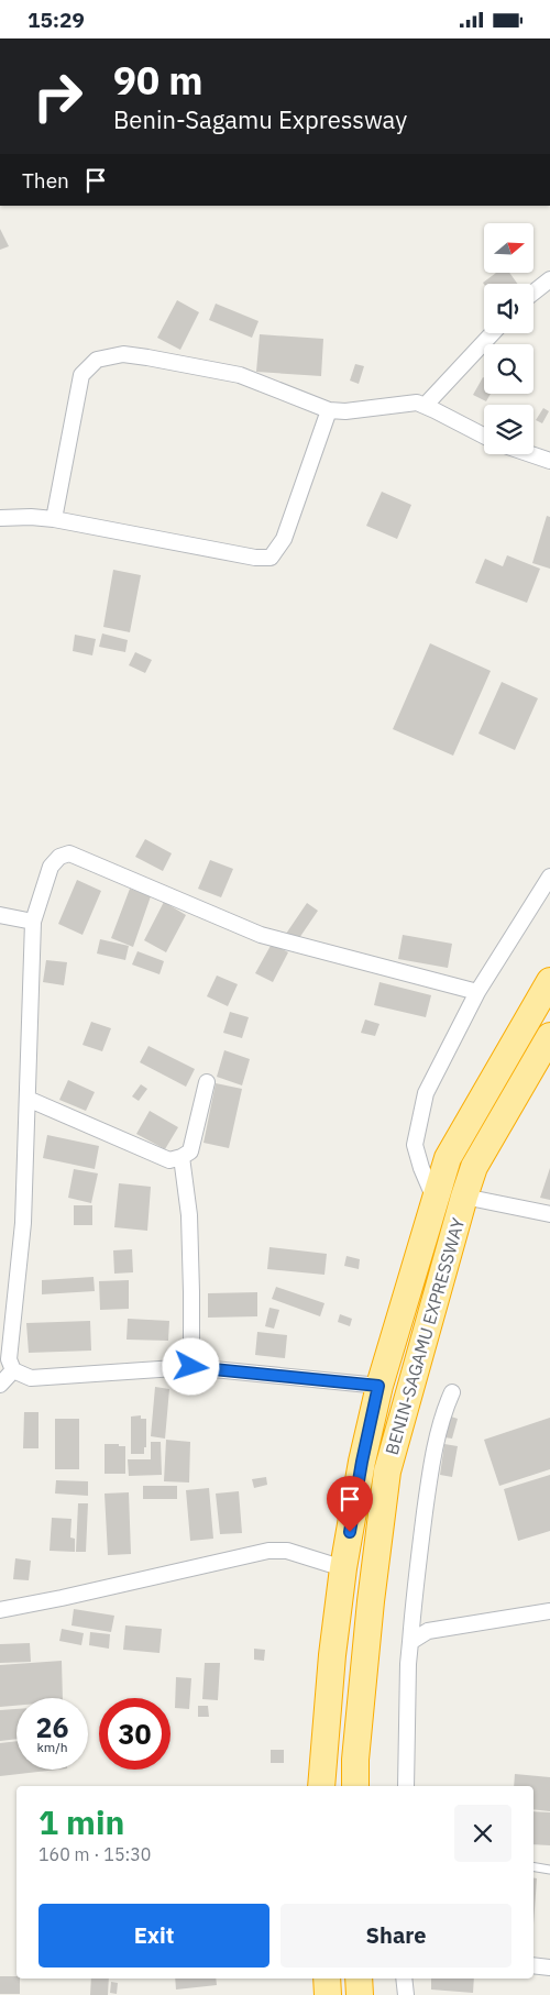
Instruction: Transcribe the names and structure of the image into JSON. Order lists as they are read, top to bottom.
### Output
{
  "streets": {
    "highway": ["BENIN-SAGAMU EXPRESSWAY"]
  },
  "north": "right",
  "page": {
    "status": "15:29",
    "turn": ["90 m", "Benin-Sagamu Expressway"],
    "then": "Then",
    "speed": "26 km/h",
    "limit": "30",
    "heading": ["1 min", "160 m · 15:30"],
    "buttons": ["Exit", "Share"]
  }
}
